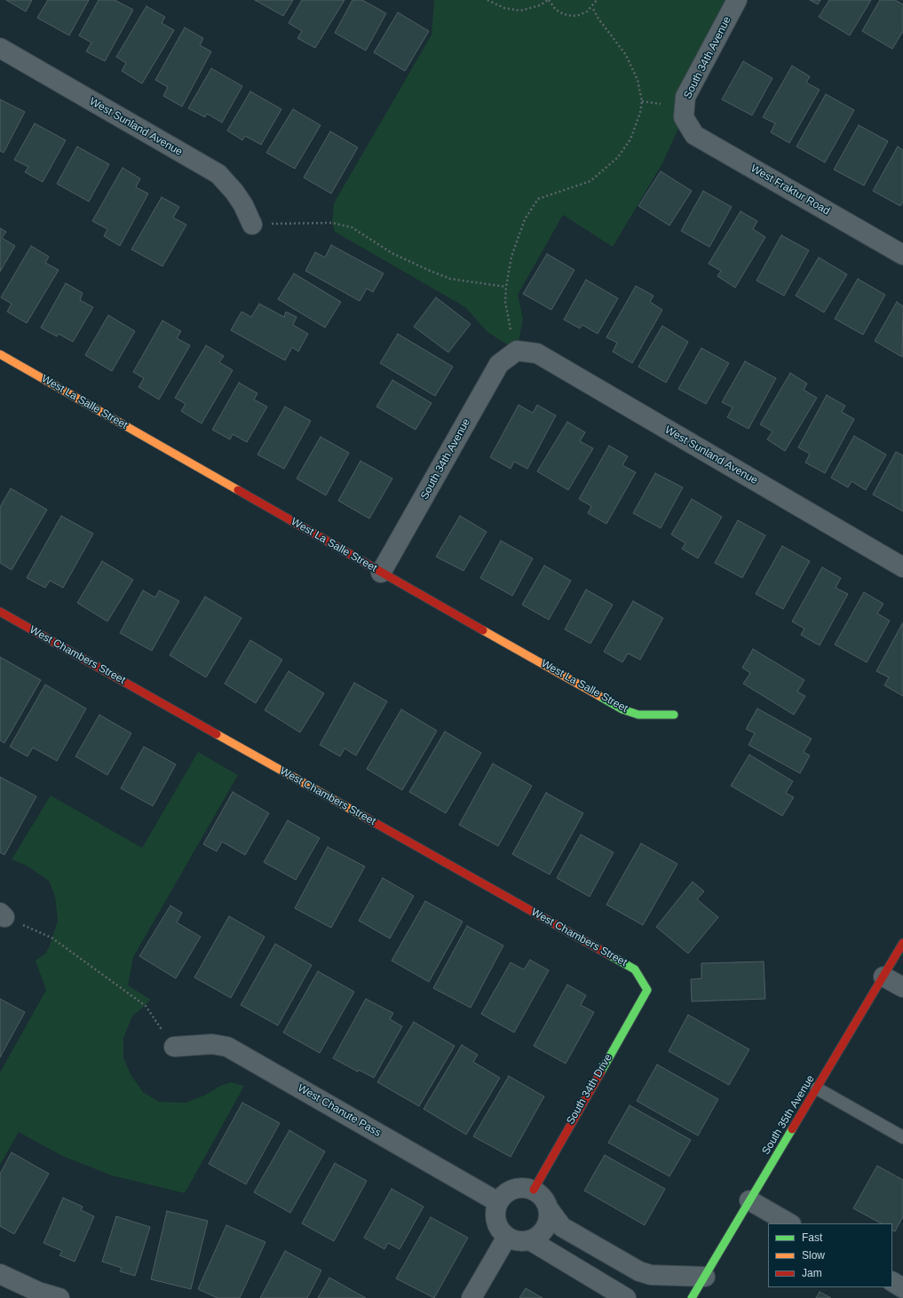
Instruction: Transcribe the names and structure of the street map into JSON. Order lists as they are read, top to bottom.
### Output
{
  "streets": {
    "street": [
      "South 34th Avenue",
      "West Sunland Avenue",
      "West Fraktur Road",
      "West La Salle Street",
      "West Chambers Street",
      "South 34th Drive",
      "West Chanute Pass",
      "South 35th Avenue"
    ]
  },
  "crossings": [
    ["South 34th Avenue", "West Sunland Avenue"],
    ["South 34th Avenue", "West Fraktur Road"],
    ["South 34th Avenue", "West La Salle Street"],
    ["West Chambers Street", "South 34th Drive"],
    ["South 34th Drive", "West Chanute Pass"]
  ],
  "legend": ["Fast", "Slow", "Jam"]
}
